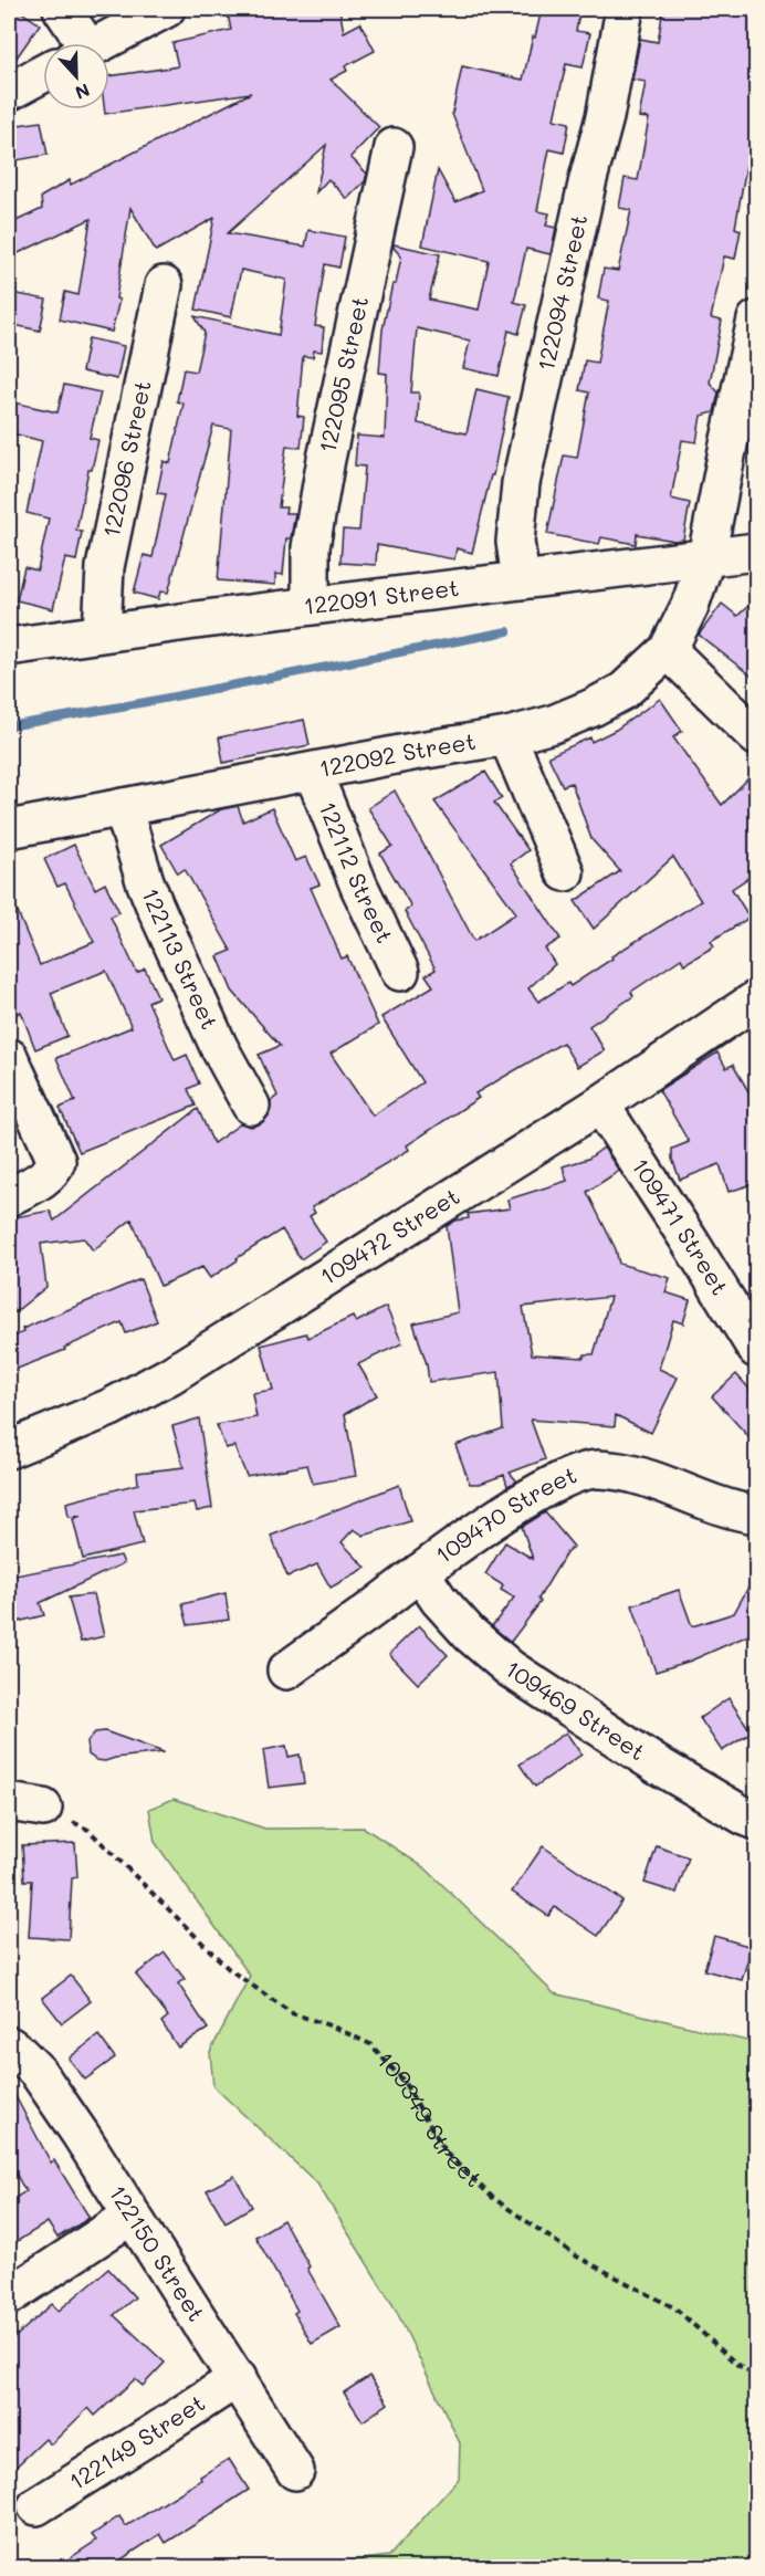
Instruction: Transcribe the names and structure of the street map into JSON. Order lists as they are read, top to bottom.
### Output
{
  "streets": {
    "street": [
      "122094 Street",
      "122095 Street",
      "122096 Street",
      "122091 Street",
      "122092 Street",
      "122112 Street",
      "122113 Street",
      "109471 Street",
      "109472 Street",
      "109470 Street",
      "109469 Street",
      "122150 Street",
      "122149 Street"
    ],
    "path": ["109349 Street"]
  },
  "crossings": [
    ["122094 Street", "122091 Street"],
    ["122095 Street", "122091 Street"],
    ["122096 Street", "122091 Street"],
    ["122091 Street", "122092 Street"],
    ["122092 Street", "122112 Street"],
    ["122092 Street", "122113 Street"],
    ["109471 Street", "109472 Street"],
    ["109470 Street", "109469 Street"],
    ["122150 Street", "122149 Street"]
  ],
  "north": "bottom"
}
